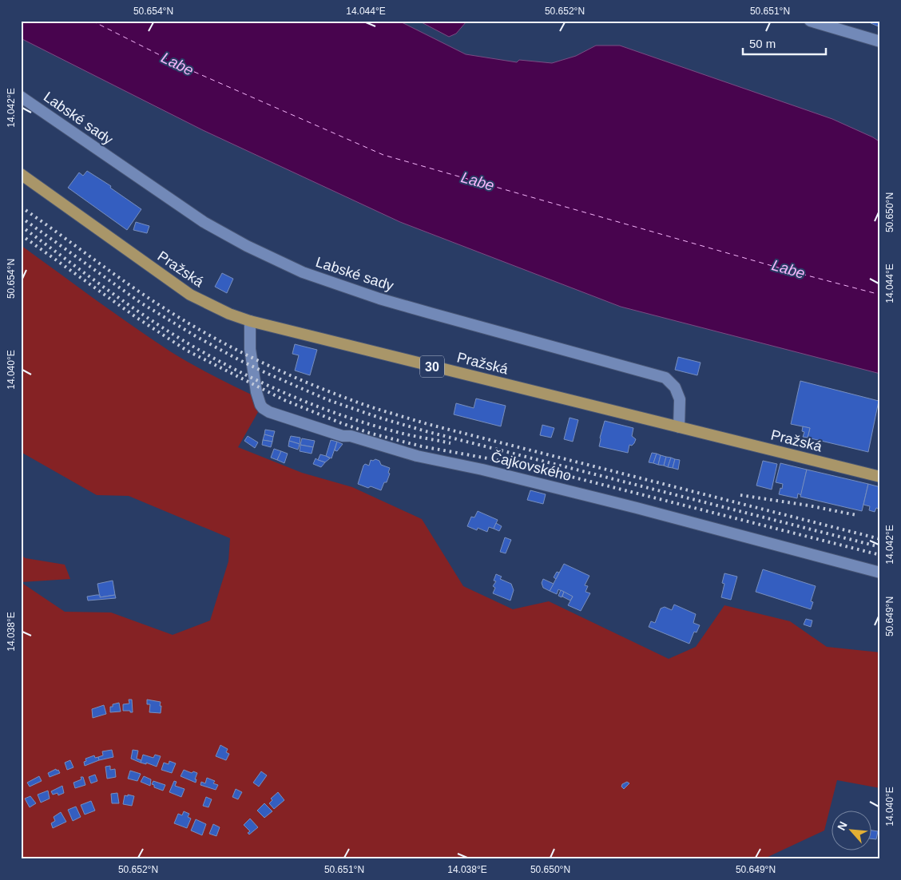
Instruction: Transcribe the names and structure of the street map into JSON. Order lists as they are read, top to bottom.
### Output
{
  "streets": {
    "main road": ["Pražská", "30"],
    "street": ["Labské sady", "Čajkovského"]
  },
  "crossings": [
    ["Labské sady", "Pražská"],
    ["Pražská", "Čajkovského"]
  ],
  "water": ["Labe"],
  "scale_bar": "50 m",
  "north": "top left",
  "coordinates": [
    "50.654°N",
    "14.044°E",
    "50.652°N",
    "50.651°N",
    "14.042°E",
    "50.650°N",
    "14.040°E",
    "50.649°N",
    "14.038°E"
  ]
}
